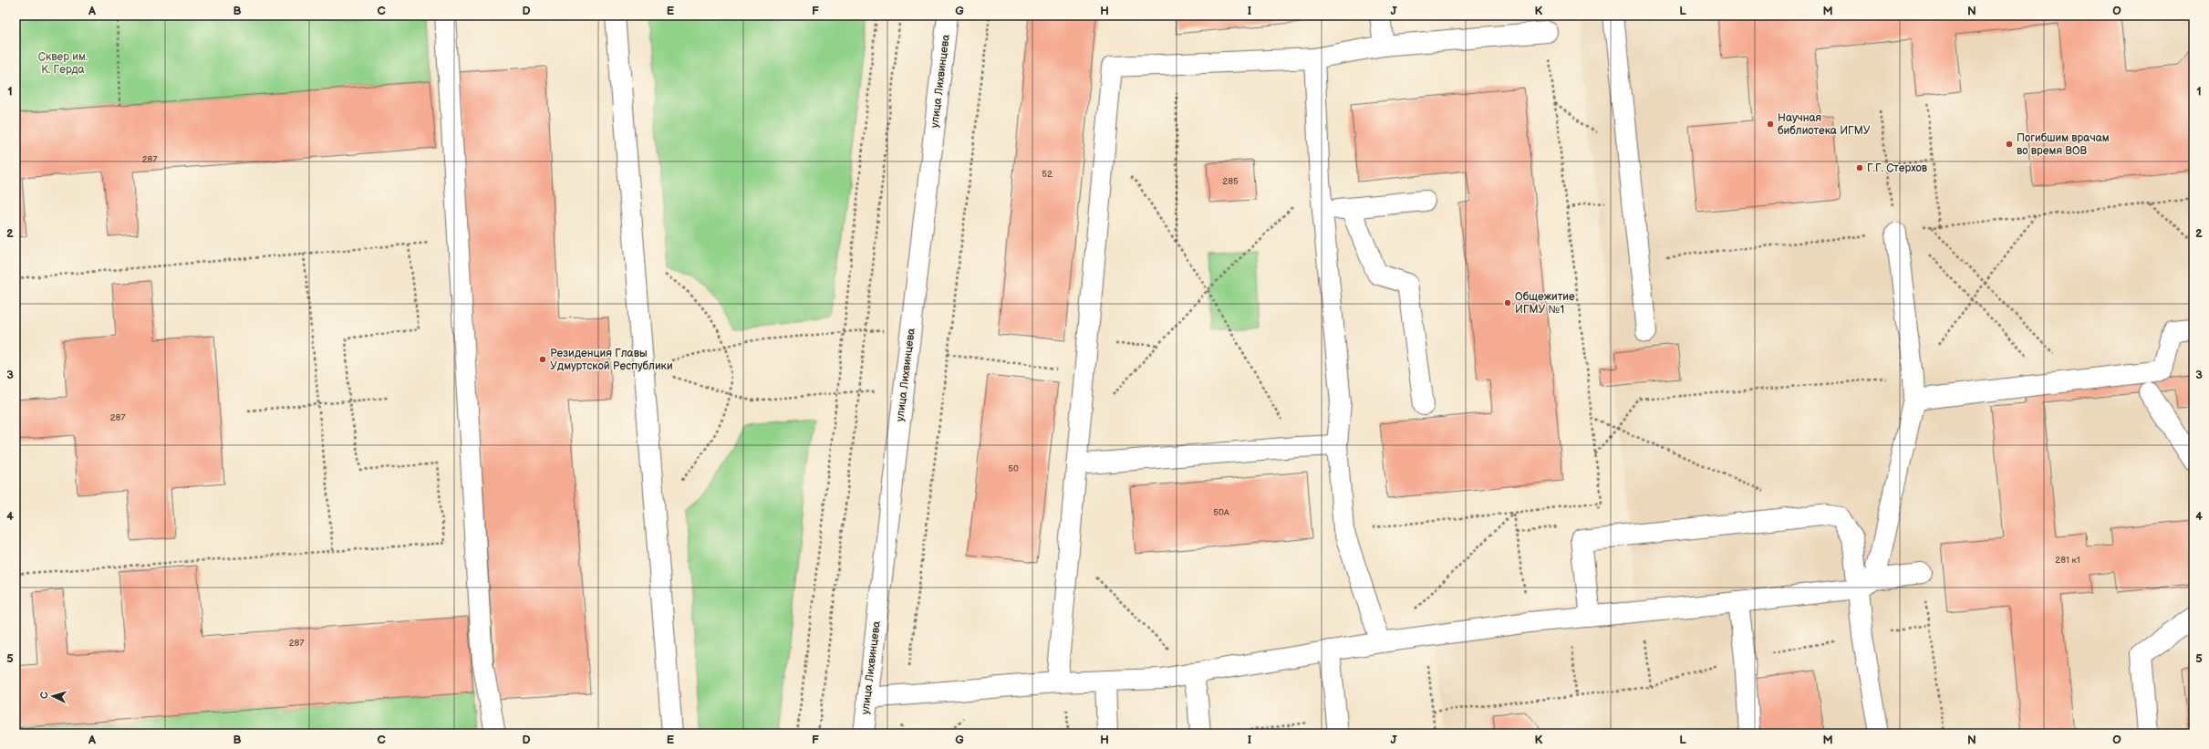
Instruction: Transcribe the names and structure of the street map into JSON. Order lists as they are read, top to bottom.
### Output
{
  "streets": {
    "street": ["улица Лихвинцева"]
  },
  "parks": ["Сквер им. К. Герда"],
  "places": [
    "Научная библиотека ИГМУ",
    "Погибшим врачам во время ВОВ",
    "Г.Г. Стерхов",
    "Общежитие ИГМУ №1",
    "Резиденция Главы Удмуртской Республики"
  ],
  "house_numbers": [
    "287",
    "52",
    "285",
    "287",
    "50",
    "50А",
    "281 к1",
    "287"
  ],
  "north": "left",
  "grid": {
    "columns": [
      "A",
      "B",
      "C",
      "D",
      "E",
      "F",
      "G",
      "H",
      "I",
      "J",
      "K",
      "L",
      "M",
      "N",
      "O"
    ],
    "rows": [
      "1",
      "2",
      "3",
      "4",
      "5"
    ]
  }
}
